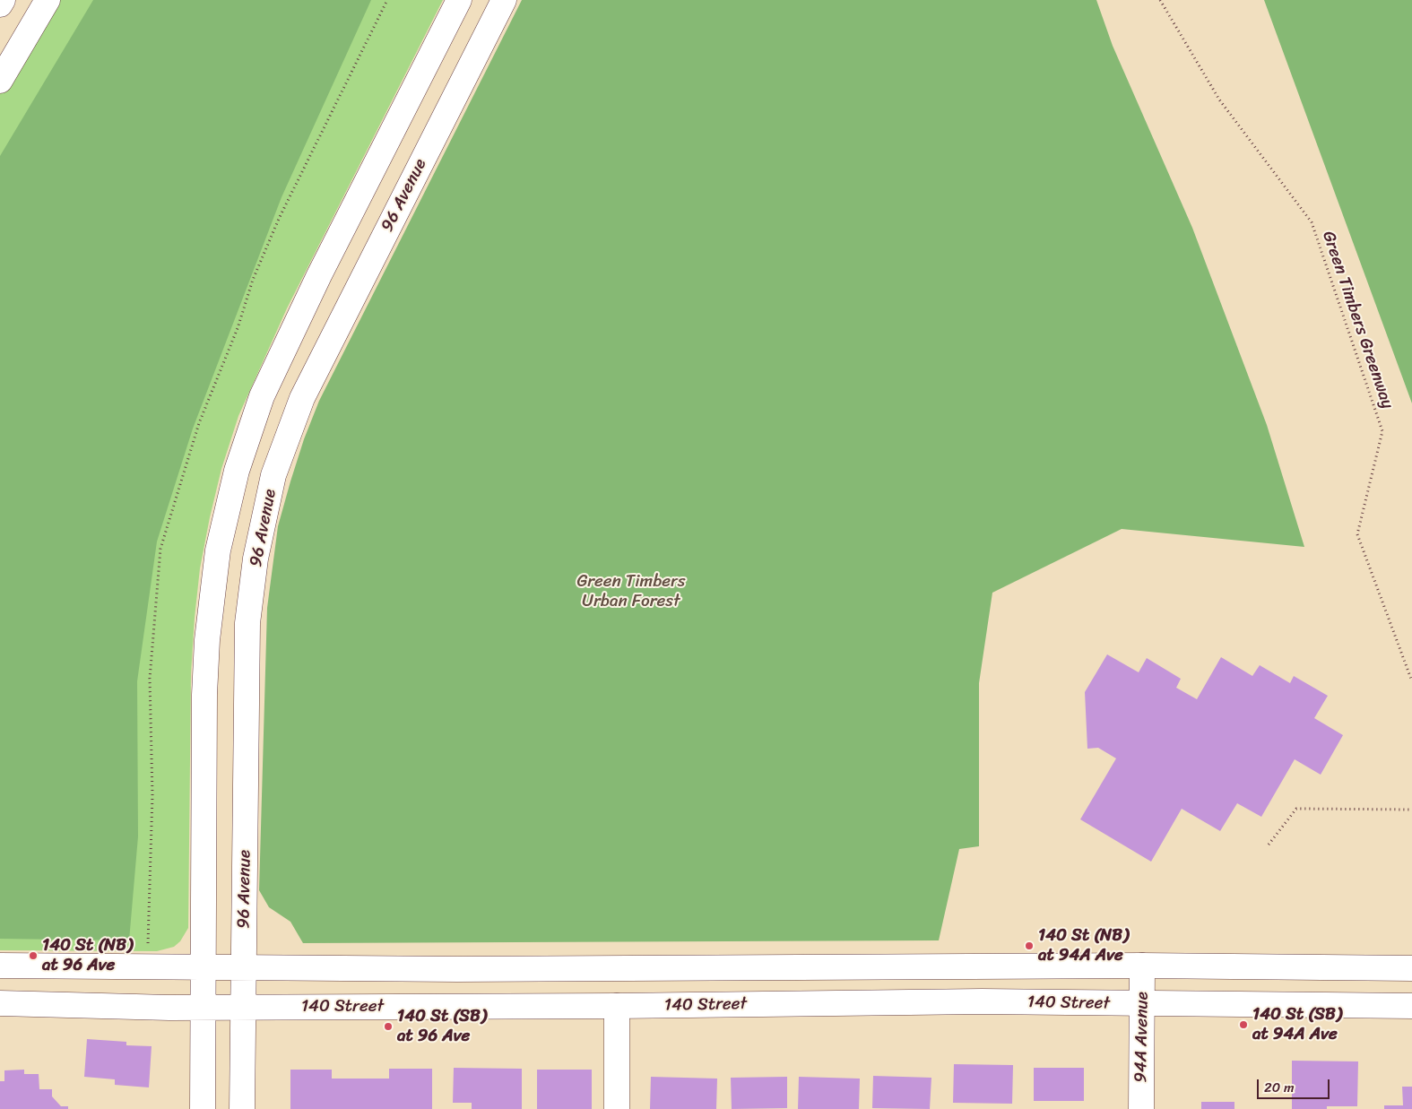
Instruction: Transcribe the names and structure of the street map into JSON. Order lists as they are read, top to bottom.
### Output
{
  "streets": {
    "main road": ["96 Avenue", "140 Street", "94A Avenue"],
    "path": ["Green Timbers Greenway"]
  },
  "crossings": [
    ["96 Avenue", "140 Street"],
    ["140 Street", "94A Avenue"]
  ],
  "parks": ["Green Timbers Urban Forest"],
  "places": [
    "140 St (NB) at 94A Ave",
    "140 St (NB) at 96 Ave",
    "140 St (SB) at 94A Ave",
    "140 St (SB) at 96 Ave"
  ],
  "scale_bar": "20 m"
}
